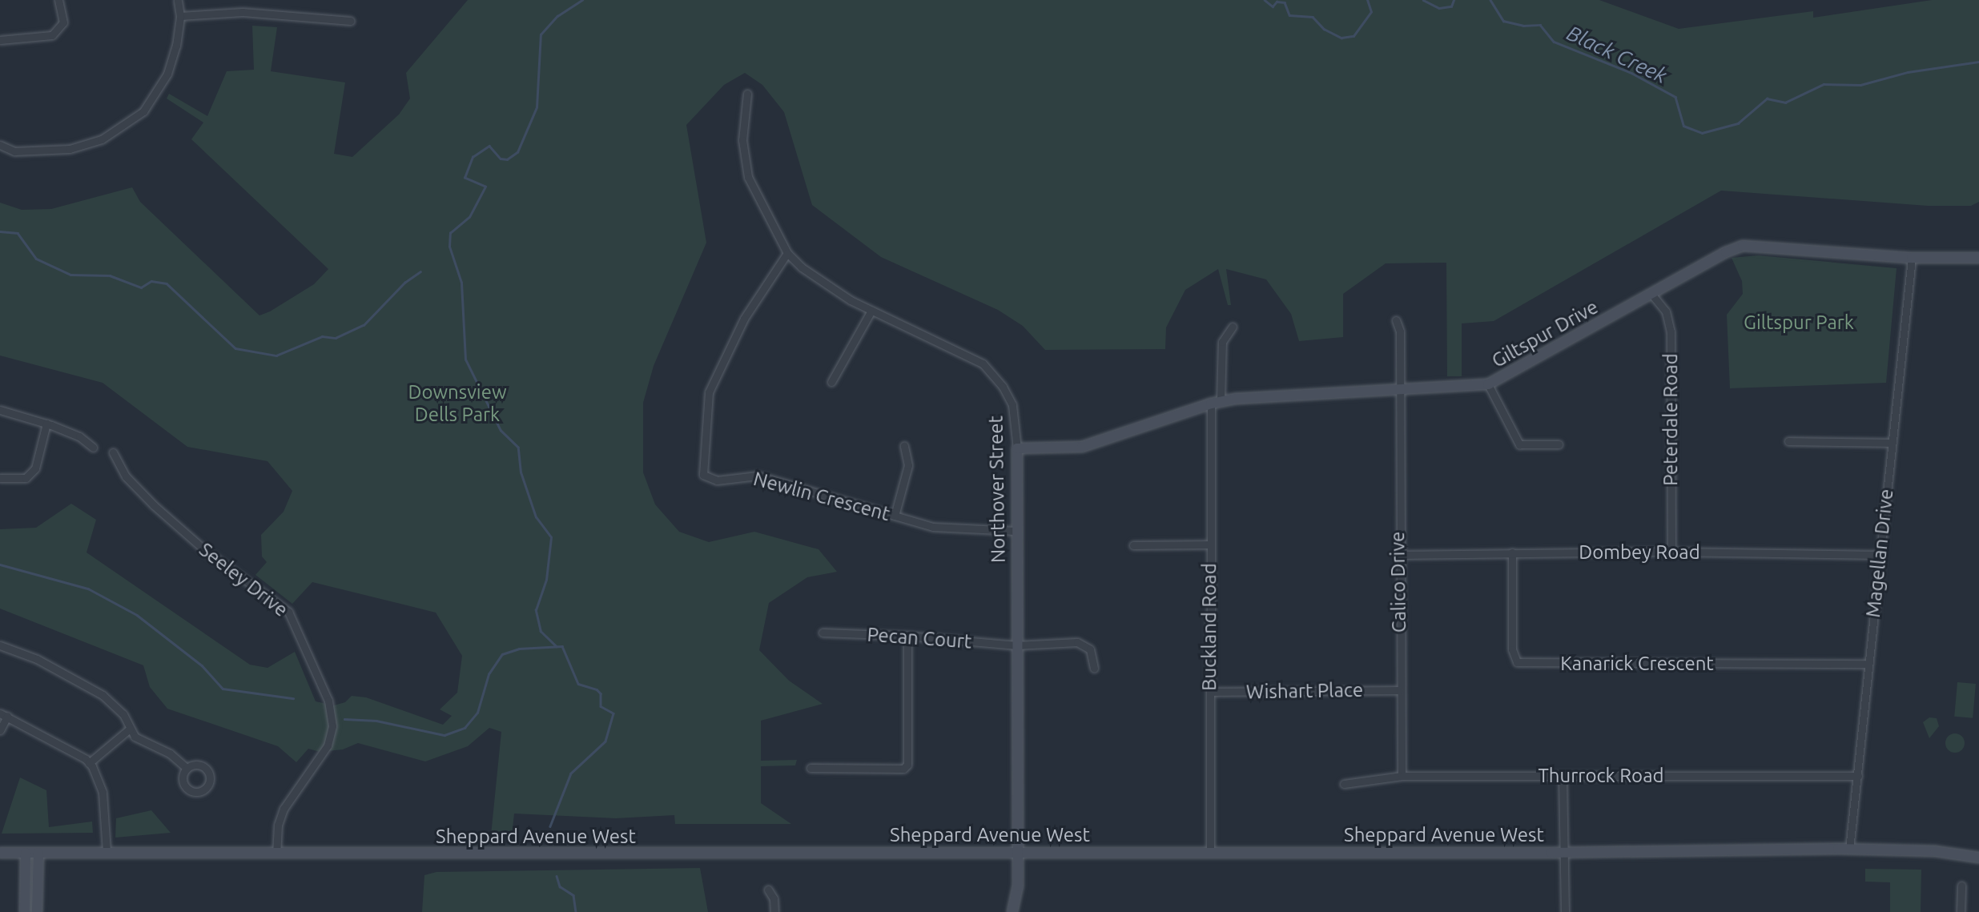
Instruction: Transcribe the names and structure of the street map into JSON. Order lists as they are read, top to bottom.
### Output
{
  "streets": {
    "main road": ["Giltspur Drive", "Northover Street", "Sheppard Avenue West"],
    "street": [
      "Peterdale Road",
      "Newlin Crescent",
      "Dombey Road",
      "Magellan Drive",
      "Seeley Drive",
      "Calico Drive",
      "Buckland Road",
      "Pecan Court",
      "Kanarick Crescent",
      "Wishart Place",
      "Thurrock Road"
    ]
  },
  "crossings": [
    ["Giltspur Drive", "Peterdale Road"],
    ["Giltspur Drive", "Northover Street"],
    ["Giltspur Drive", "Magellan Drive"],
    ["Giltspur Drive", "Calico Drive"],
    ["Giltspur Drive", "Buckland Road"],
    ["Peterdale Road", "Dombey Road"],
    ["Northover Street", "Newlin Crescent"],
    ["Northover Street", "Pecan Court"],
    ["Northover Street", "Sheppard Avenue West"],
    ["Dombey Road", "Magellan Drive"],
    ["Dombey Road", "Calico Drive"],
    ["Dombey Road", "Kanarick Crescent"],
    ["Magellan Drive", "Kanarick Crescent"],
    ["Magellan Drive", "Thurrock Road"],
    ["Magellan Drive", "Sheppard Avenue West"],
    ["Seeley Drive", "Sheppard Avenue West"],
    ["Calico Drive", "Wishart Place"],
    ["Calico Drive", "Thurrock Road"],
    ["Buckland Road", "Wishart Place"],
    ["Buckland Road", "Sheppard Avenue West"]
  ],
  "water": ["Black Creek"],
  "parks": ["Giltspur Park", "Downsview Dells Park"]
}
